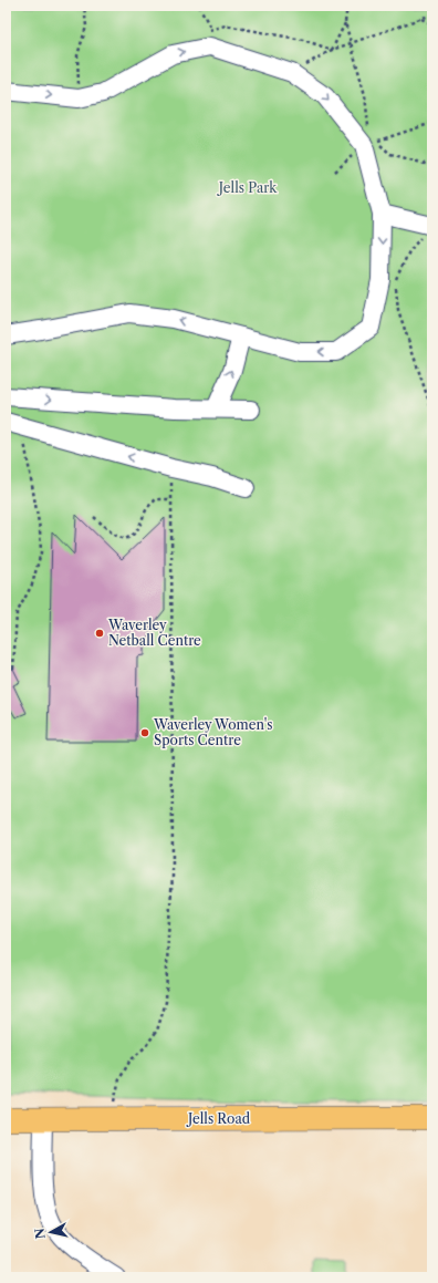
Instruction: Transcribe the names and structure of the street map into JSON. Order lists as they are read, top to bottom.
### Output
{
  "streets": {
    "main road": ["Jells Road"]
  },
  "parks": ["Jells Park"],
  "places": ["Waverley Netball Centre", "Waverley Women's Sports Centre"],
  "north": "left"
}
